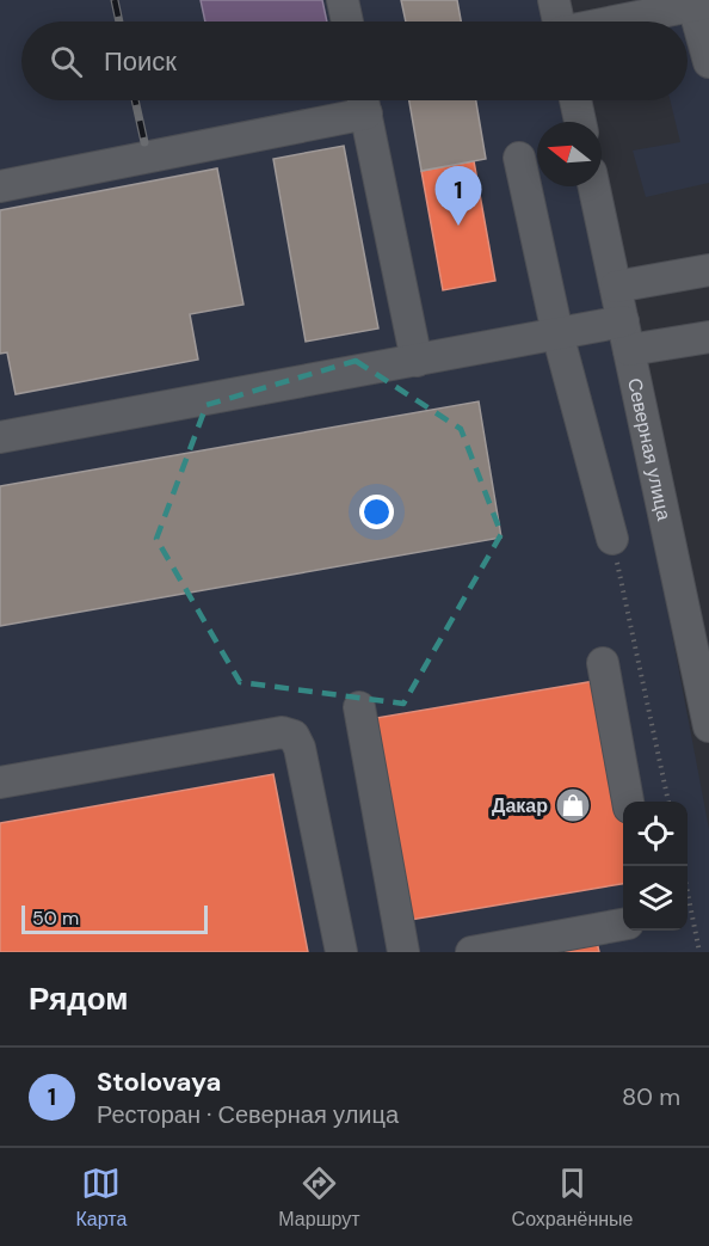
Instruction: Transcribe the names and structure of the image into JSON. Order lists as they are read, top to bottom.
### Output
{
  "streets": {
    "street": ["Северная улица"]
  },
  "places": {
    "shop": ["Дакар"]
  },
  "scale_bar": "50 m",
  "north": "left",
  "page": {
    "search": "Поиск",
    "pins": "1",
    "scale": "50 m",
    "heading": "Рядом",
    "list": [
      {
        "mark": "1",
        "name": "Stolovaya",
        "note": "Ресторан · Северная улица",
        "value": "80 m"
      }
    ],
    "nav": ["Карта", "Маршрут", "Сохранённые"]
  }
}
